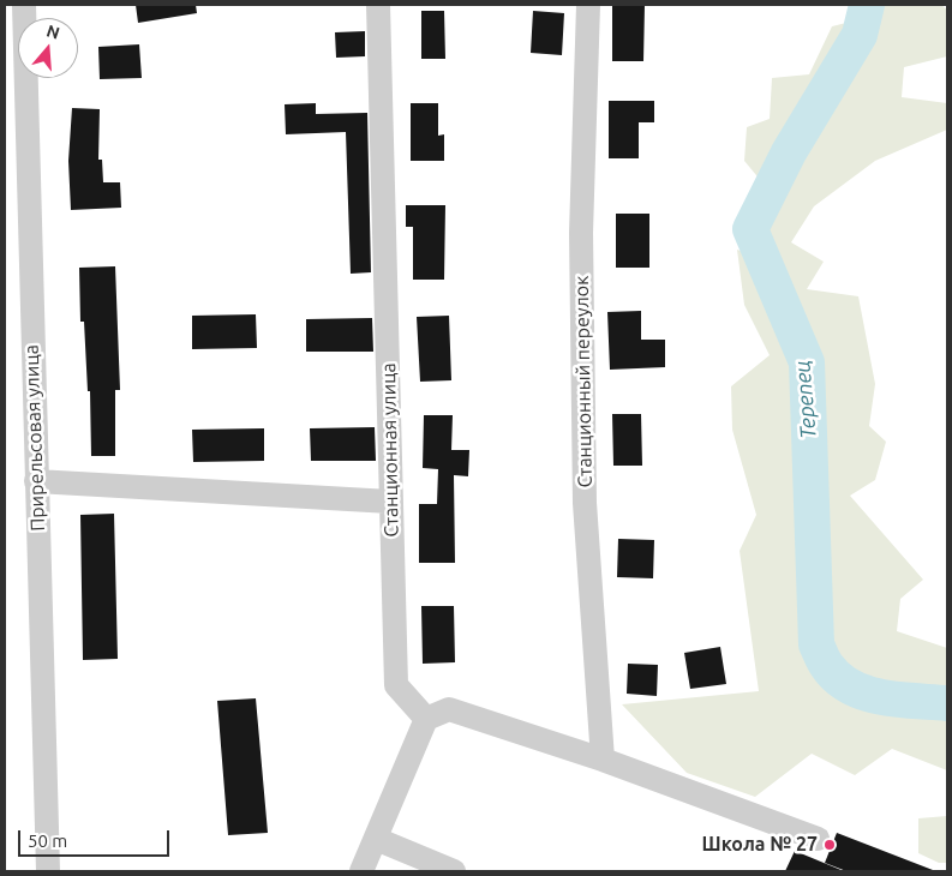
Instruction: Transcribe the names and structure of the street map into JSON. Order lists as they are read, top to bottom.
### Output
{
  "streets": {
    "street": ["Станционный переулок", "Прирельсовая улица", "Станционная улица"]
  },
  "water": ["Терепец"],
  "places": ["Школа № 27"],
  "scale_bar": "50 m",
  "north": "top"
}
